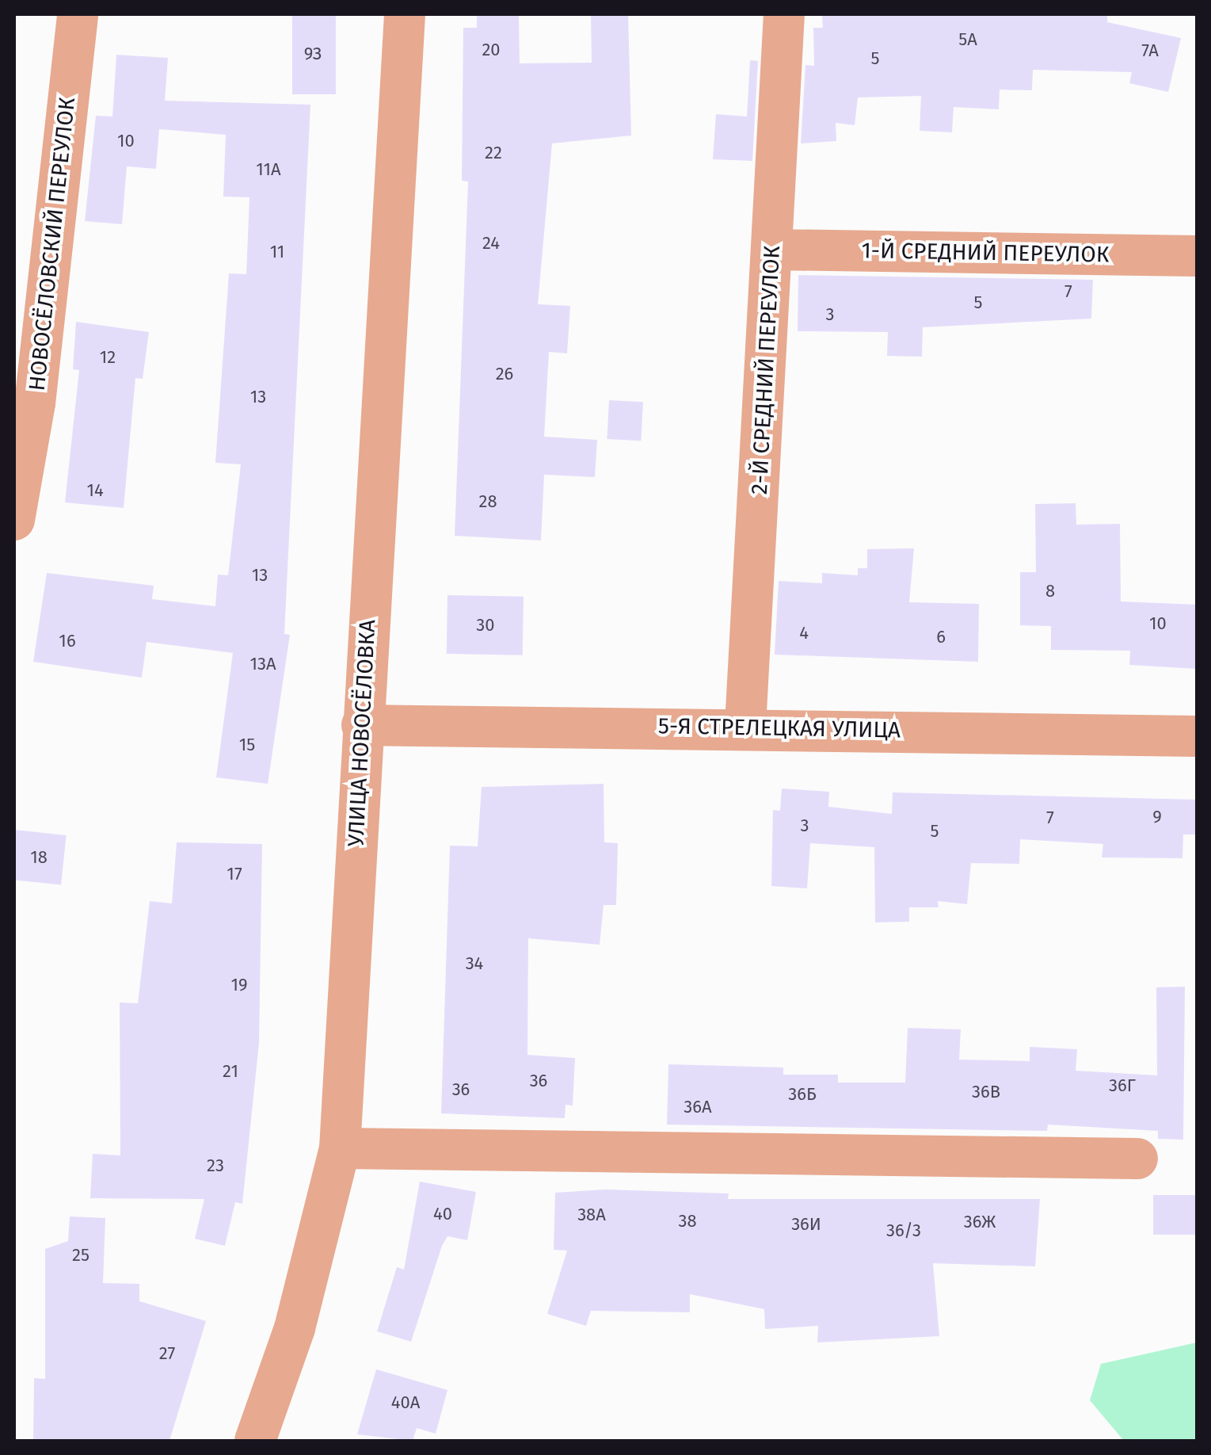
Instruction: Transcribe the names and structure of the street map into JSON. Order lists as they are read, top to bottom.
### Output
{
  "streets": {
    "street": [
      "НОВОСЁЛОВСКИЙ ПЕРЕУЛОК",
      "1-Й СРЕДНИЙ ПЕРЕУЛОК",
      "2-Й СРЕДНИЙ ПЕРЕУЛОК",
      "5-Я СТРЕЛЕЦКАЯ УЛИЦА",
      "УЛИЦА НОВОСЁЛОВКА"
    ]
  },
  "crossings": [
    ["1-Й СРЕДНИЙ ПЕРЕУЛОК", "2-Й СРЕДНИЙ ПЕРЕУЛОК"],
    ["2-Й СРЕДНИЙ ПЕРЕУЛОК", "5-Я СТРЕЛЕЦКАЯ УЛИЦА"],
    ["5-Я СТРЕЛЕЦКАЯ УЛИЦА", "УЛИЦА НОВОСЁЛОВКА"]
  ],
  "house_numbers": [
    "5А",
    "20",
    "7А",
    "9З",
    "5",
    "10",
    "22",
    "11А",
    "24",
    "11",
    "7",
    "5",
    "3",
    "12",
    "26",
    "13",
    "14",
    "28",
    "13",
    "8",
    "10",
    "30",
    "4",
    "6",
    "16",
    "13А",
    "15",
    "9",
    "7",
    "3",
    "5",
    "18",
    "17",
    "34",
    "19",
    "21",
    "36",
    "36Г",
    "36",
    "36В",
    "36Б",
    "36А",
    "23",
    "40",
    "38А",
    "38",
    "36Ж",
    "36И",
    "36/3",
    "25",
    "27",
    "40А"
  ]
}
